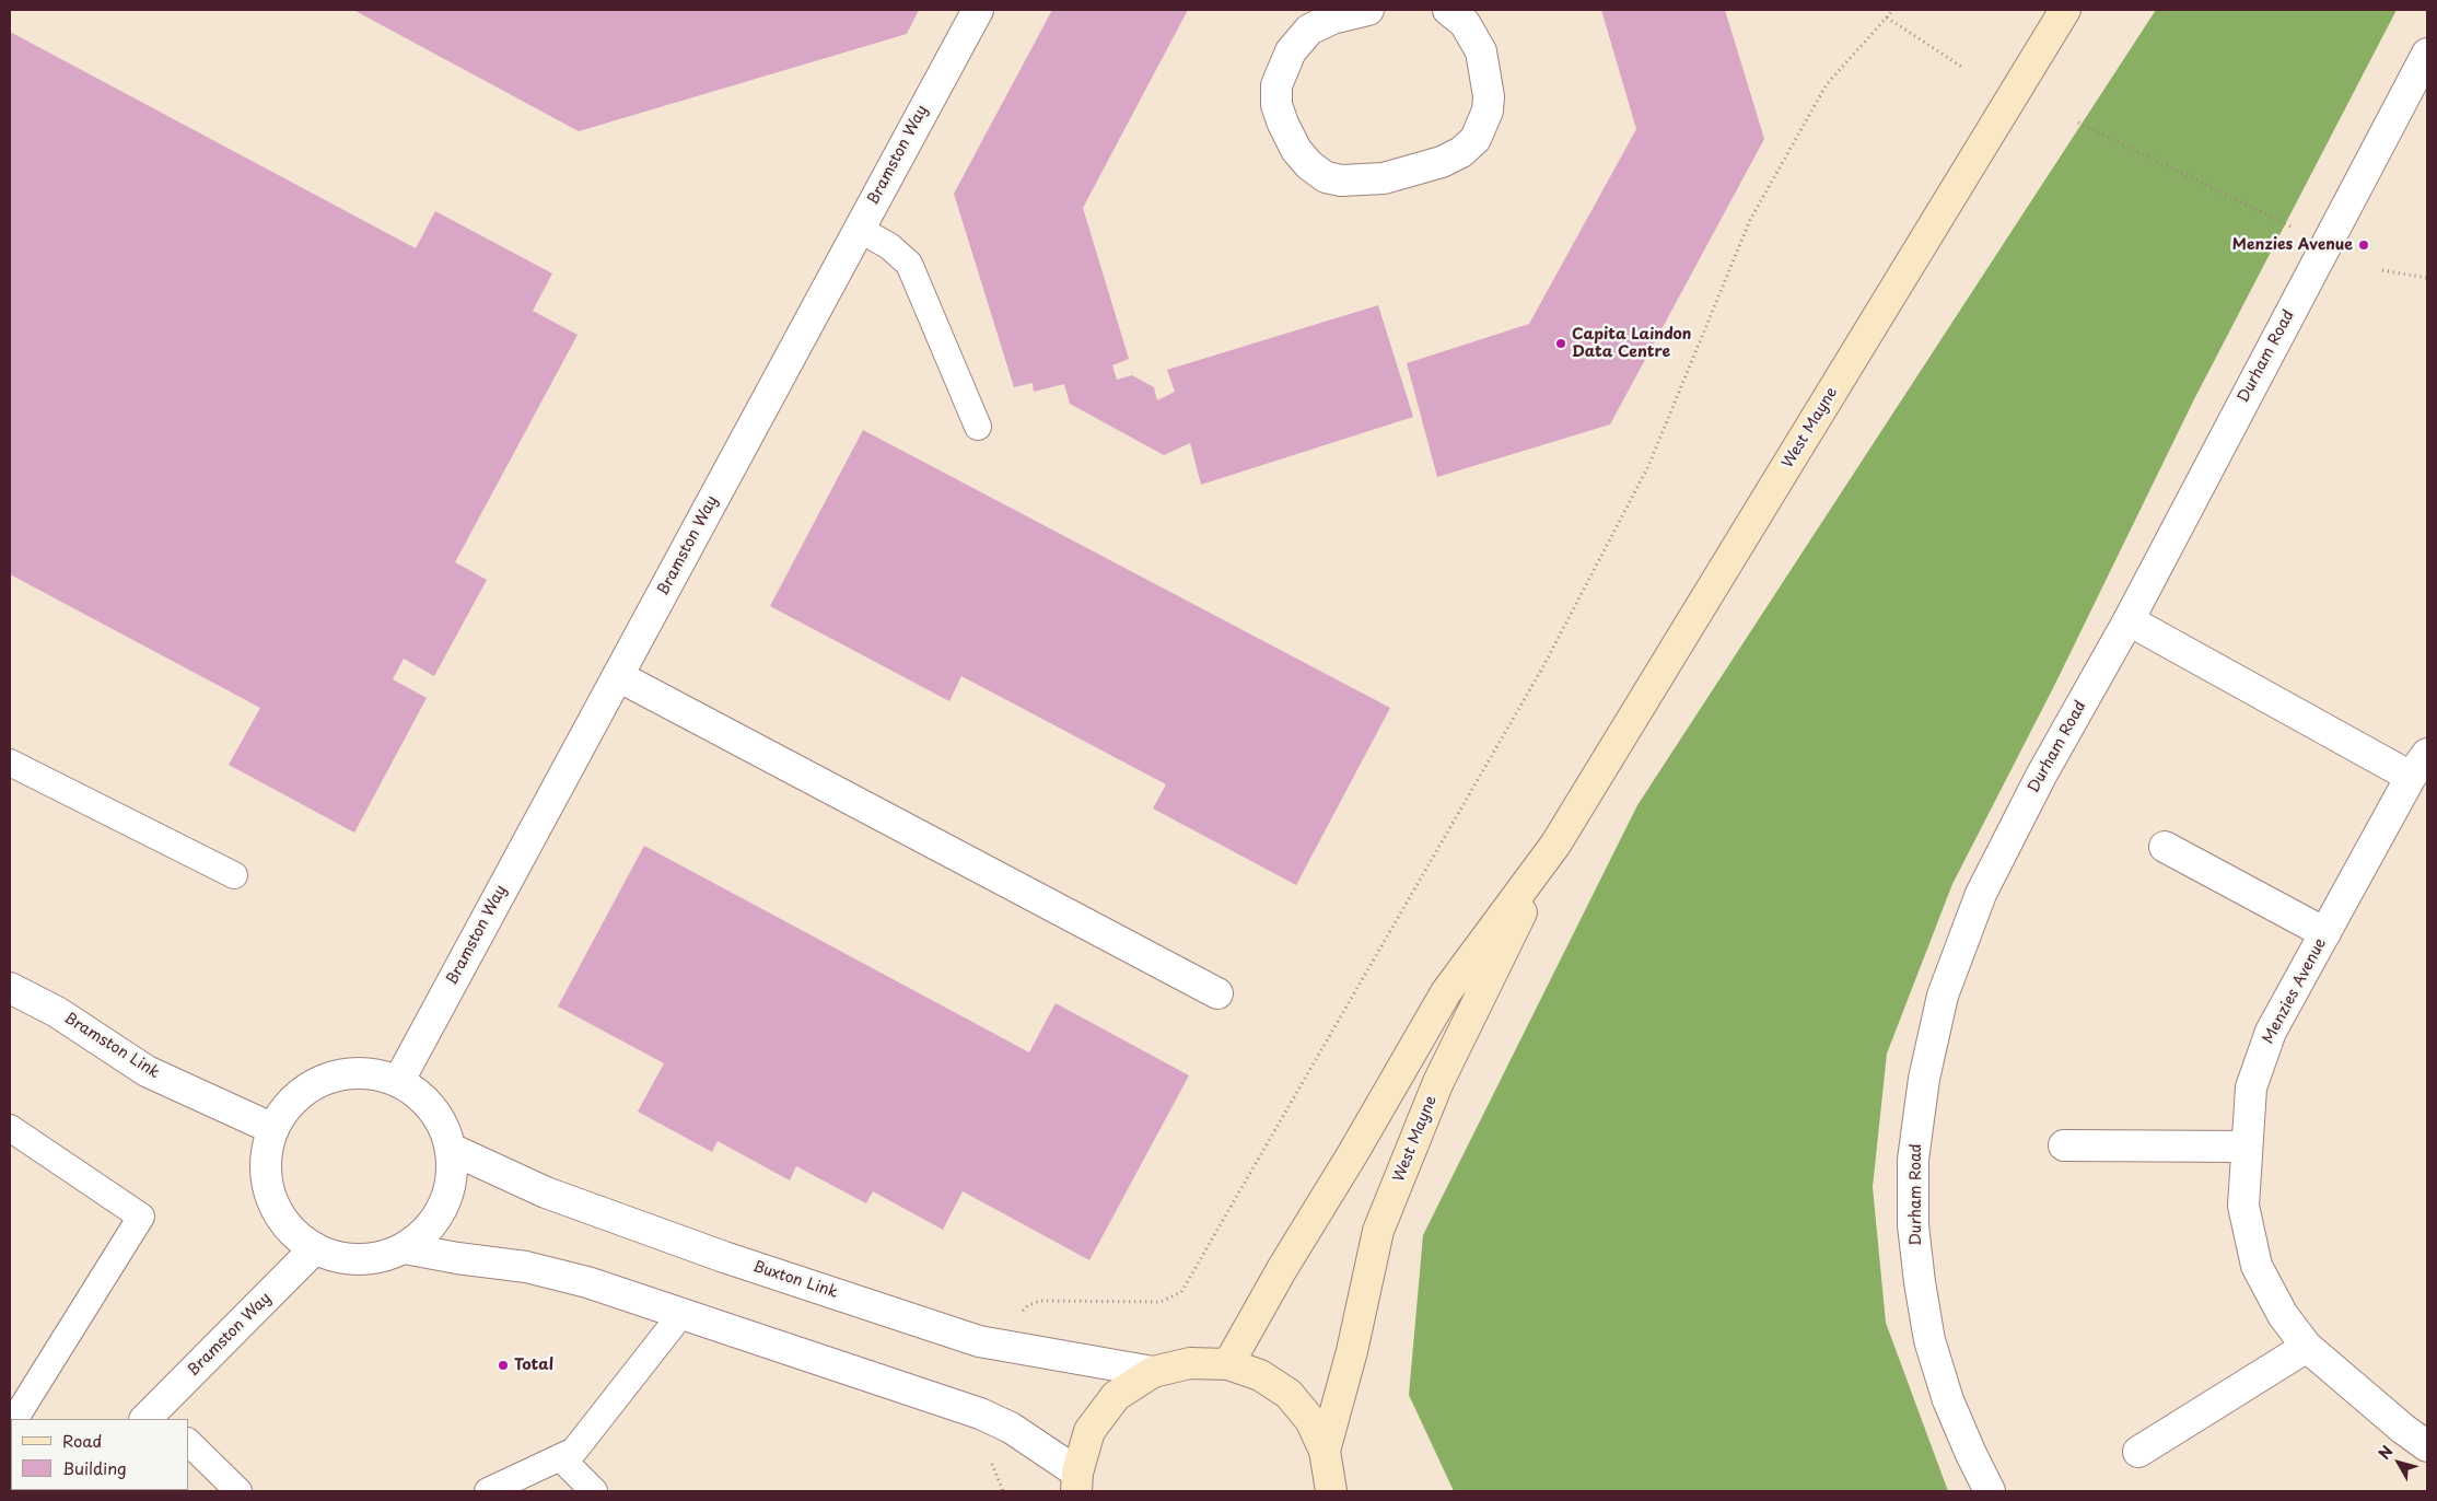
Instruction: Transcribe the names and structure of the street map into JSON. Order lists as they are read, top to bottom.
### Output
{
  "streets": {
    "main road": ["West Mayne"],
    "street": [
      "Bramston Way",
      "Durham Road",
      "Menzies Avenue",
      "Bramston Link",
      "Buxton Link"
    ]
  },
  "crossings": [
    ["Bramston Way", "Bramston Link"],
    ["Bramston Way", "Buxton Link"],
    ["Durham Road", "Menzies Avenue"],
    ["Bramston Link", "Buxton Link"]
  ],
  "places": ["Menzies Avenue", "Capita Laindon Data Centre", "Total"],
  "legend": ["Road", "Building"],
  "north": "top left"
}
